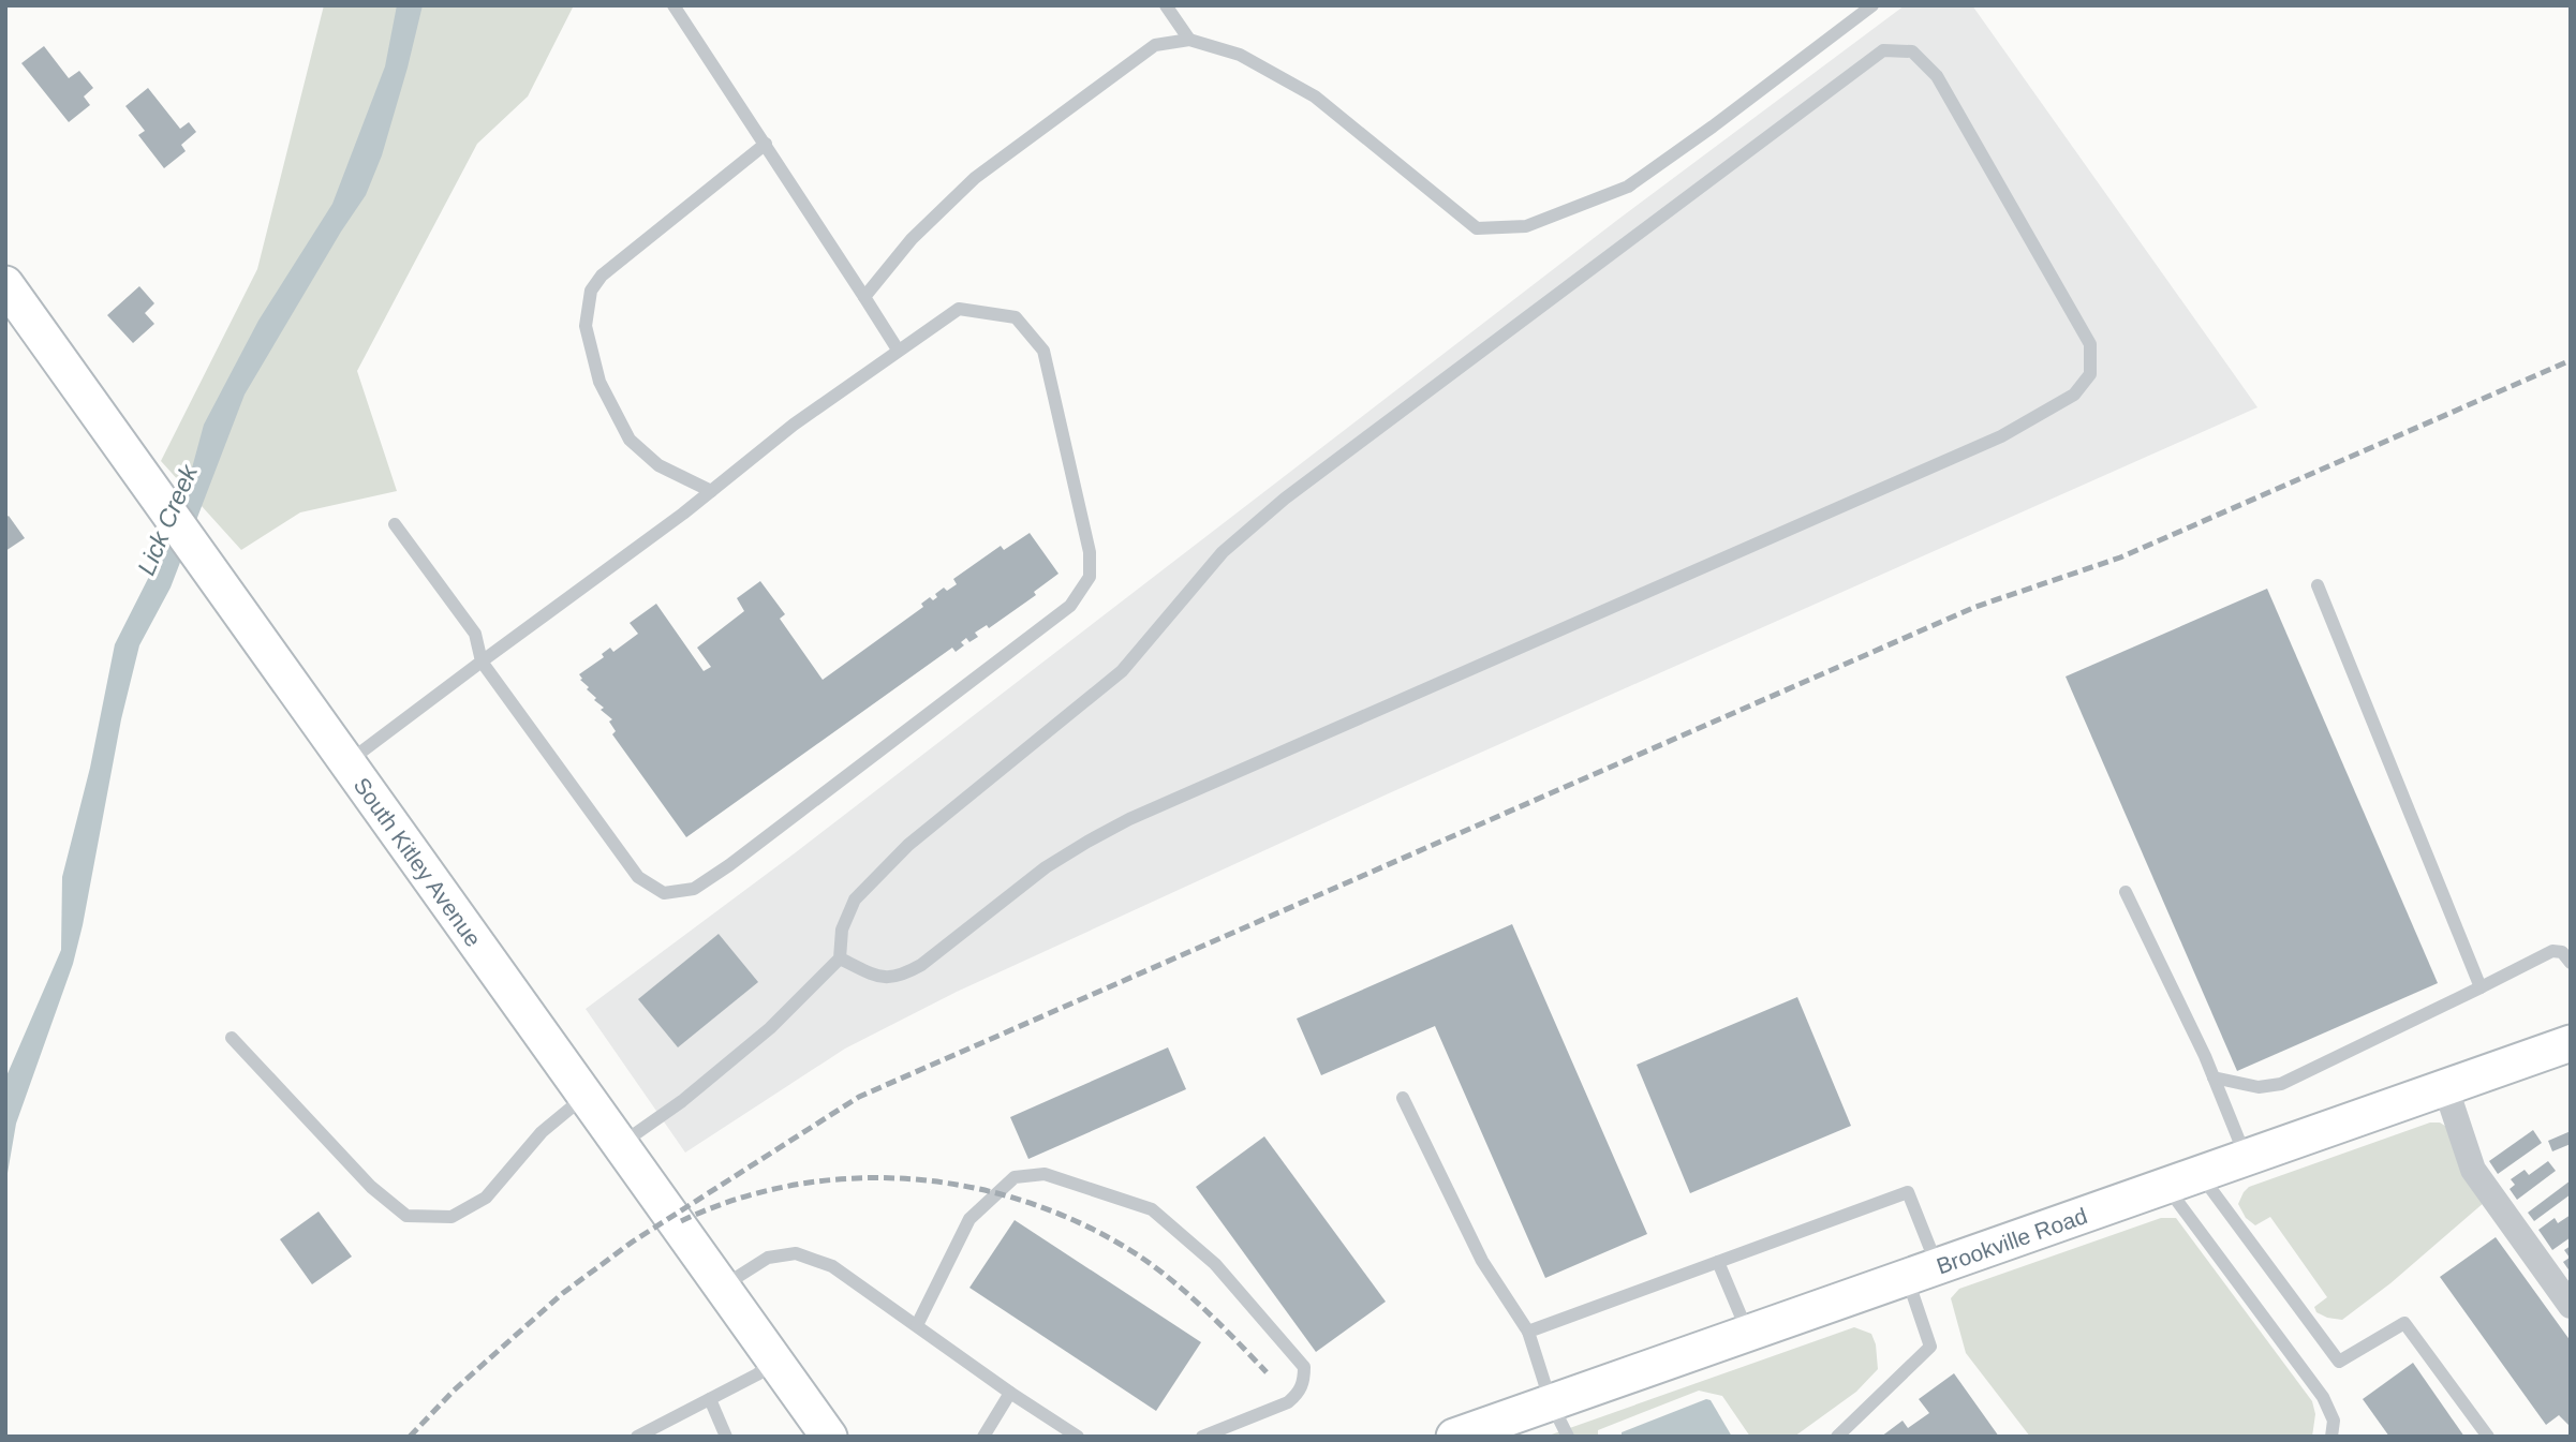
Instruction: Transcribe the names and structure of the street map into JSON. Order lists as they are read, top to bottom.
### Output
{
  "streets": {
    "street": ["South Kitley Avenue", "Brookville Road"]
  },
  "water": ["Lick Creek"]
}
